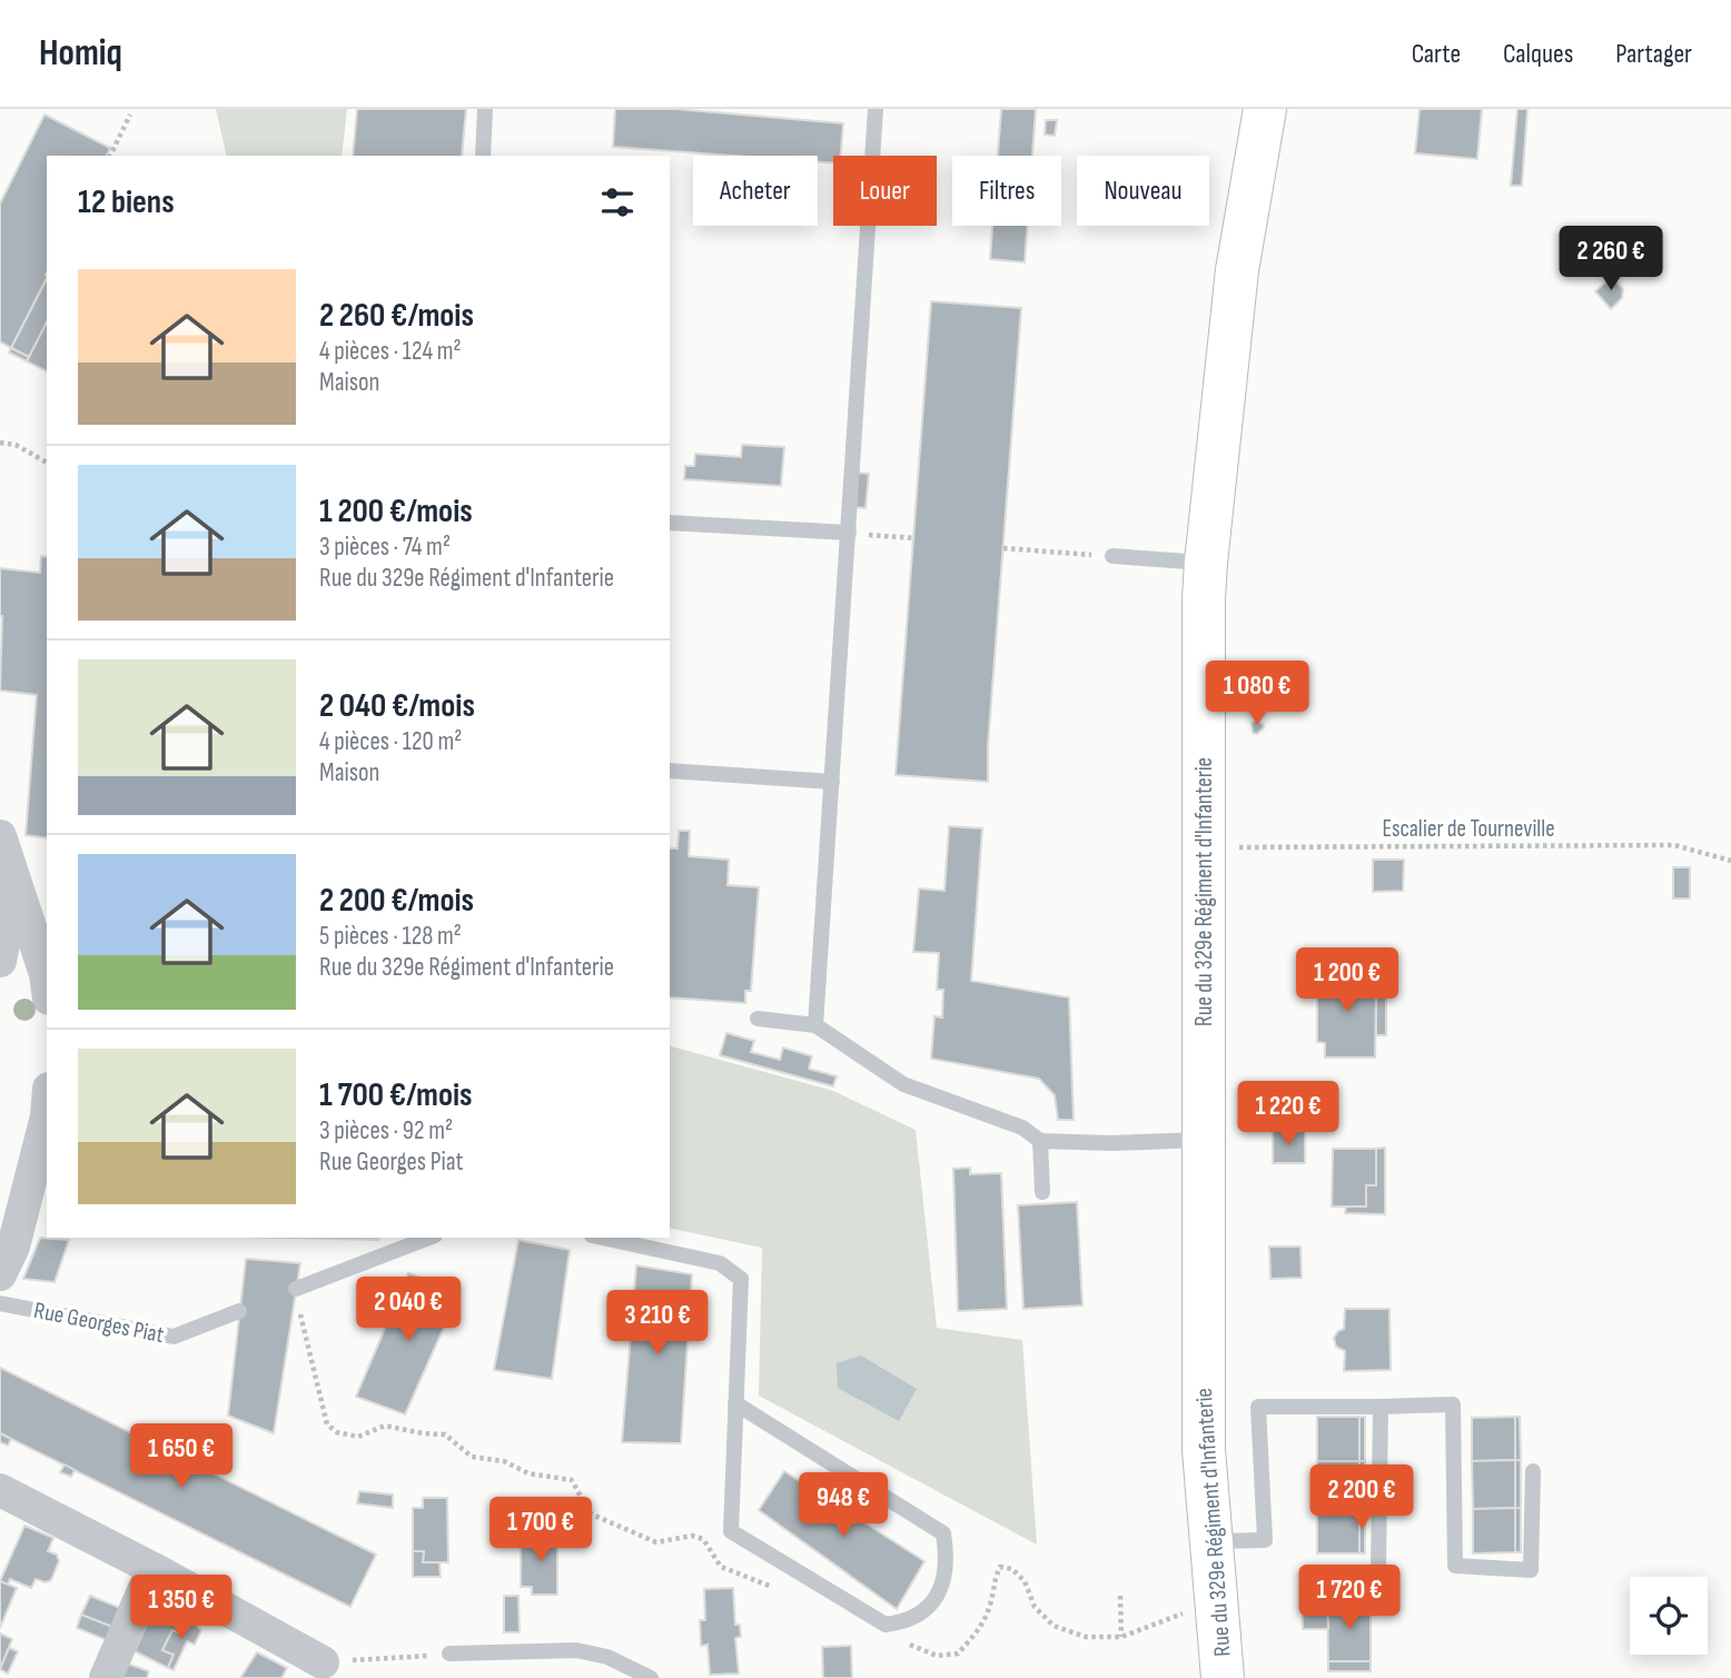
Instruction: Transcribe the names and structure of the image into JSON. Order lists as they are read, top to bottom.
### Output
{
  "streets": {
    "street": ["Rue du 329e Régiment d'Infanterie"],
    "lane": ["Rue Georges Piat"],
    "path": ["Escalier de Tourneville"]
  },
  "crossings": [
    ["Escalier de Tourneville", "Rue du 329e Régiment d'Infanterie"]
  ],
  "page": {
    "header": "Homiq",
    "nav": ["Carte", "Calques", "Partager"],
    "chip": [
      "Acheter",
      "Louer",
      "Filtres",
      "Nouveau"
    ],
    "heading": "12 biens",
    "price": [
      "2 260 €",
      "1 080 €",
      "1 200 €",
      "1 220 €",
      "2 040 €",
      "3 210 €",
      "1 650 €",
      "2 200 €",
      "948 €",
      "1 700 €",
      "1 720 €",
      "1 350 €"
    ],
    "list": [
      {
        "name": "2 260 €/mois",
        "note": "4 pièces · 124 m² · Maison"
      },
      {
        "name": "1 200 €/mois",
        "note": "3 pièces · 74 m² · Rue du 329e Régiment d'Infanterie"
      },
      {
        "name": "2 040 €/mois",
        "note": "4 pièces · 120 m² · Maison"
      },
      {
        "name": "2 200 €/mois",
        "note": "5 pièces · 128 m² · Rue du 329e Régiment d'Infanterie"
      },
      {
        "name": "1 700 €/mois",
        "note": "3 pièces · 92 m² · Rue Georges Piat"
      }
    ]
  }
}
